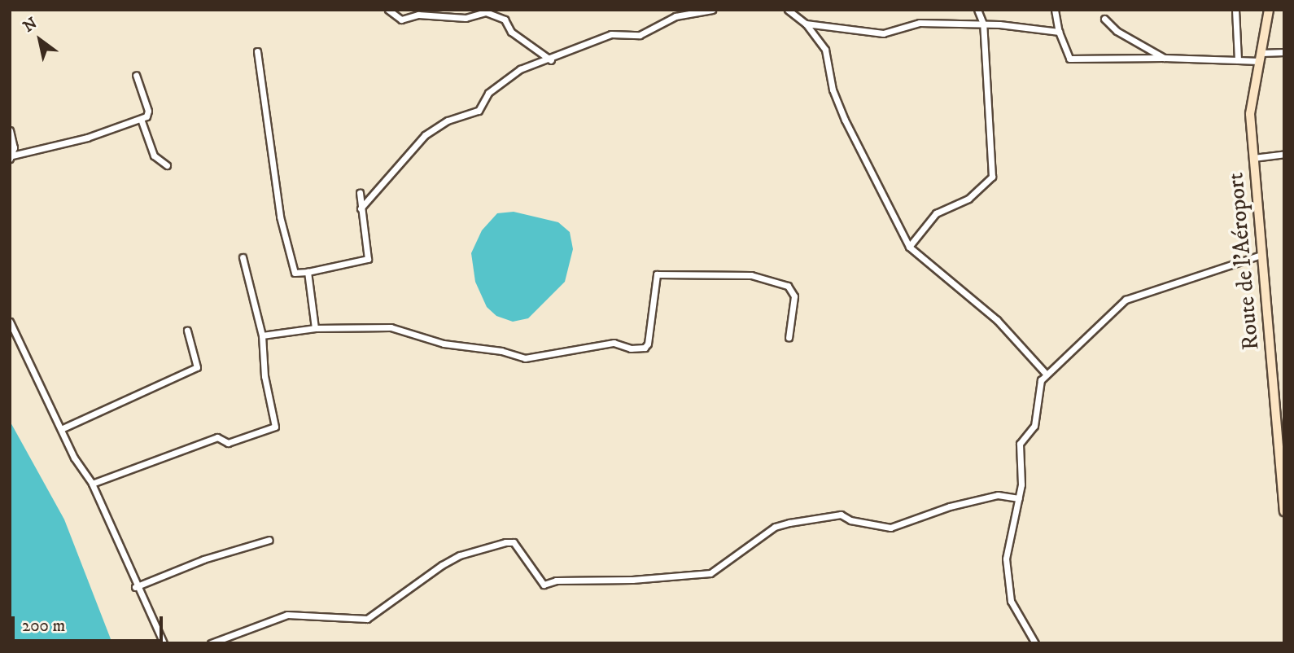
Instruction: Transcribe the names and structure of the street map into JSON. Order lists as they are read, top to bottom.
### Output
{
  "streets": {
    "main road": ["Route de l'Aéroport"]
  },
  "scale_bar": "200 m",
  "north": "top left"
}
